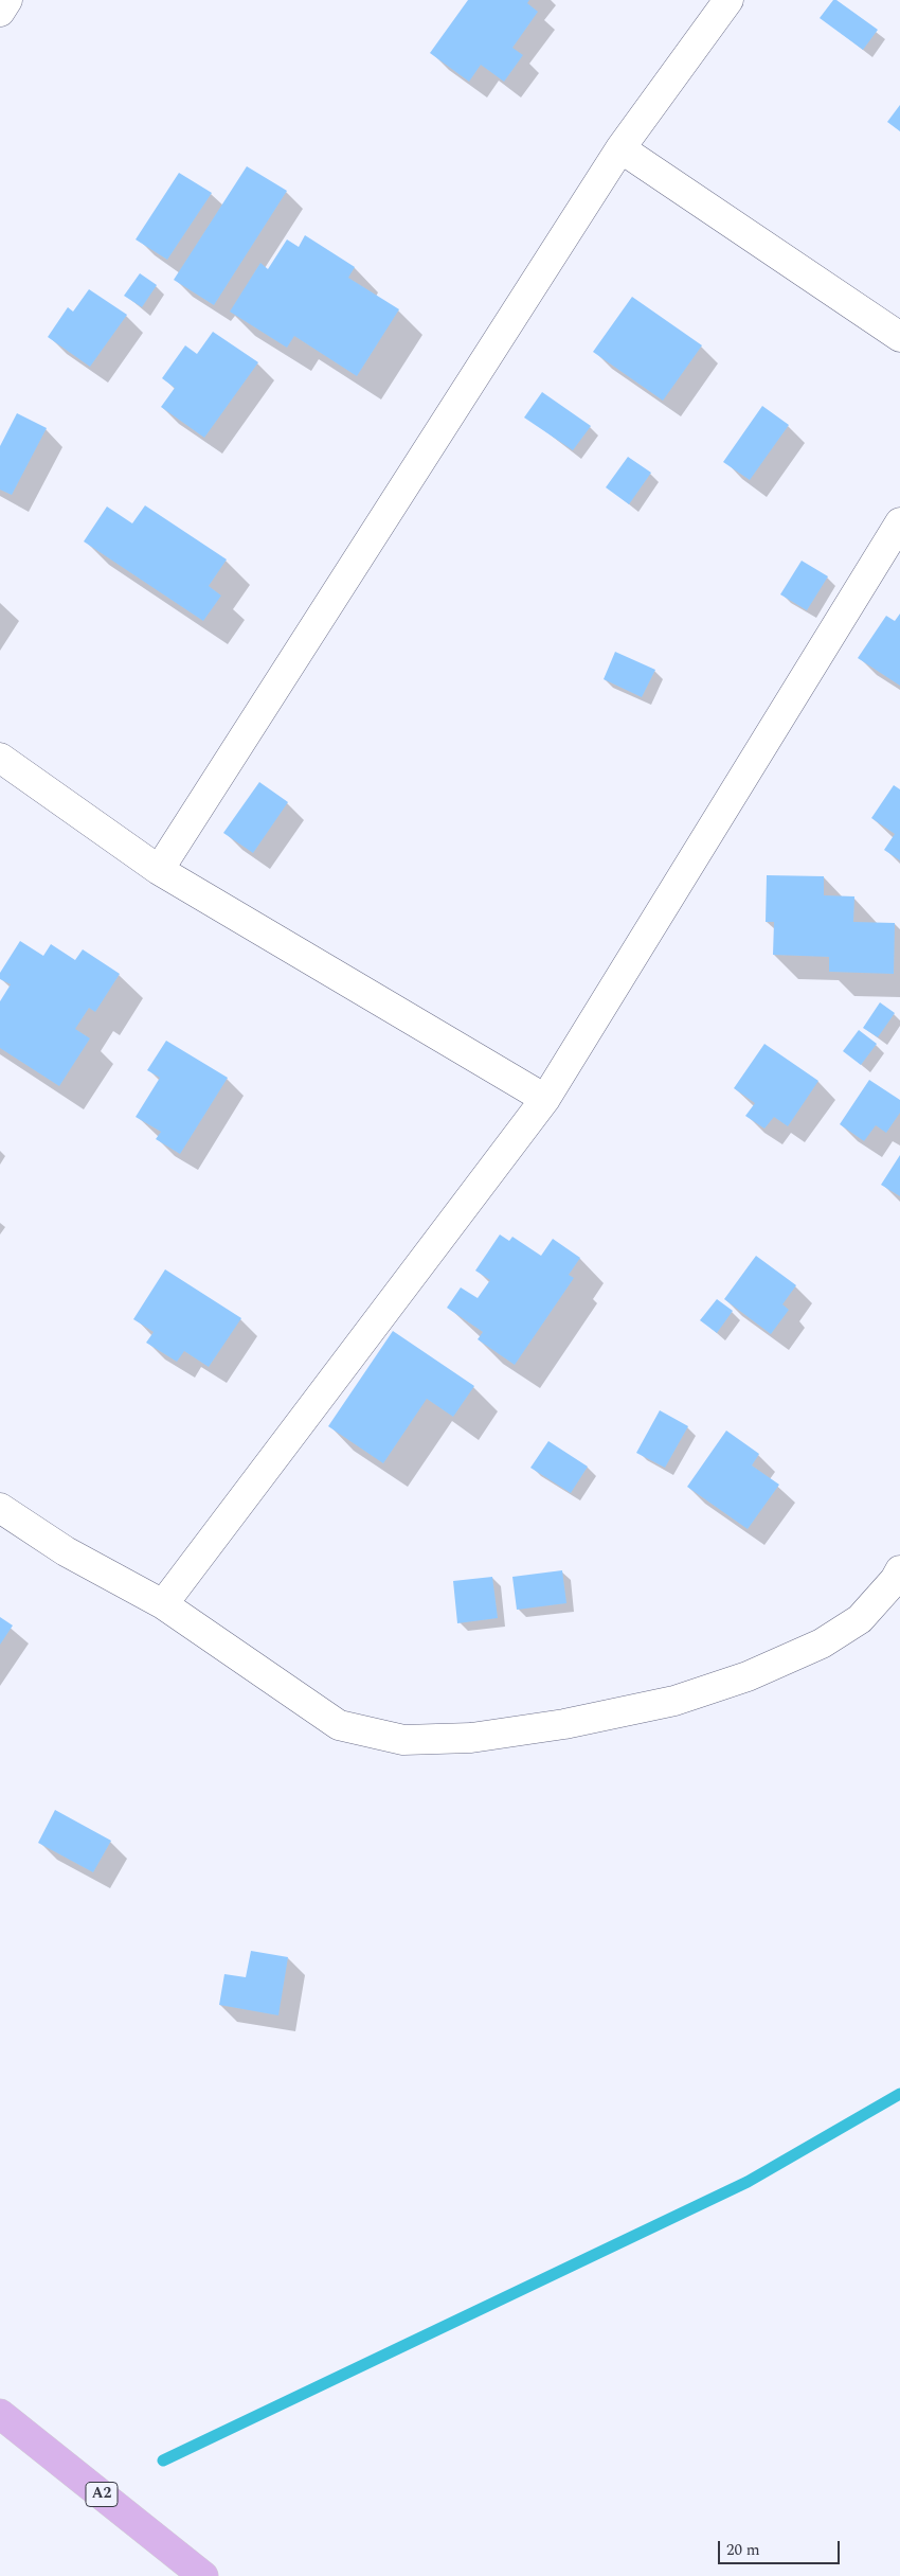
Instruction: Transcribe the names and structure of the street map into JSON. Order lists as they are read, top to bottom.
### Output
{
  "streets": {
    "highway": ["A2"]
  },
  "scale_bar": "20 m"
}
